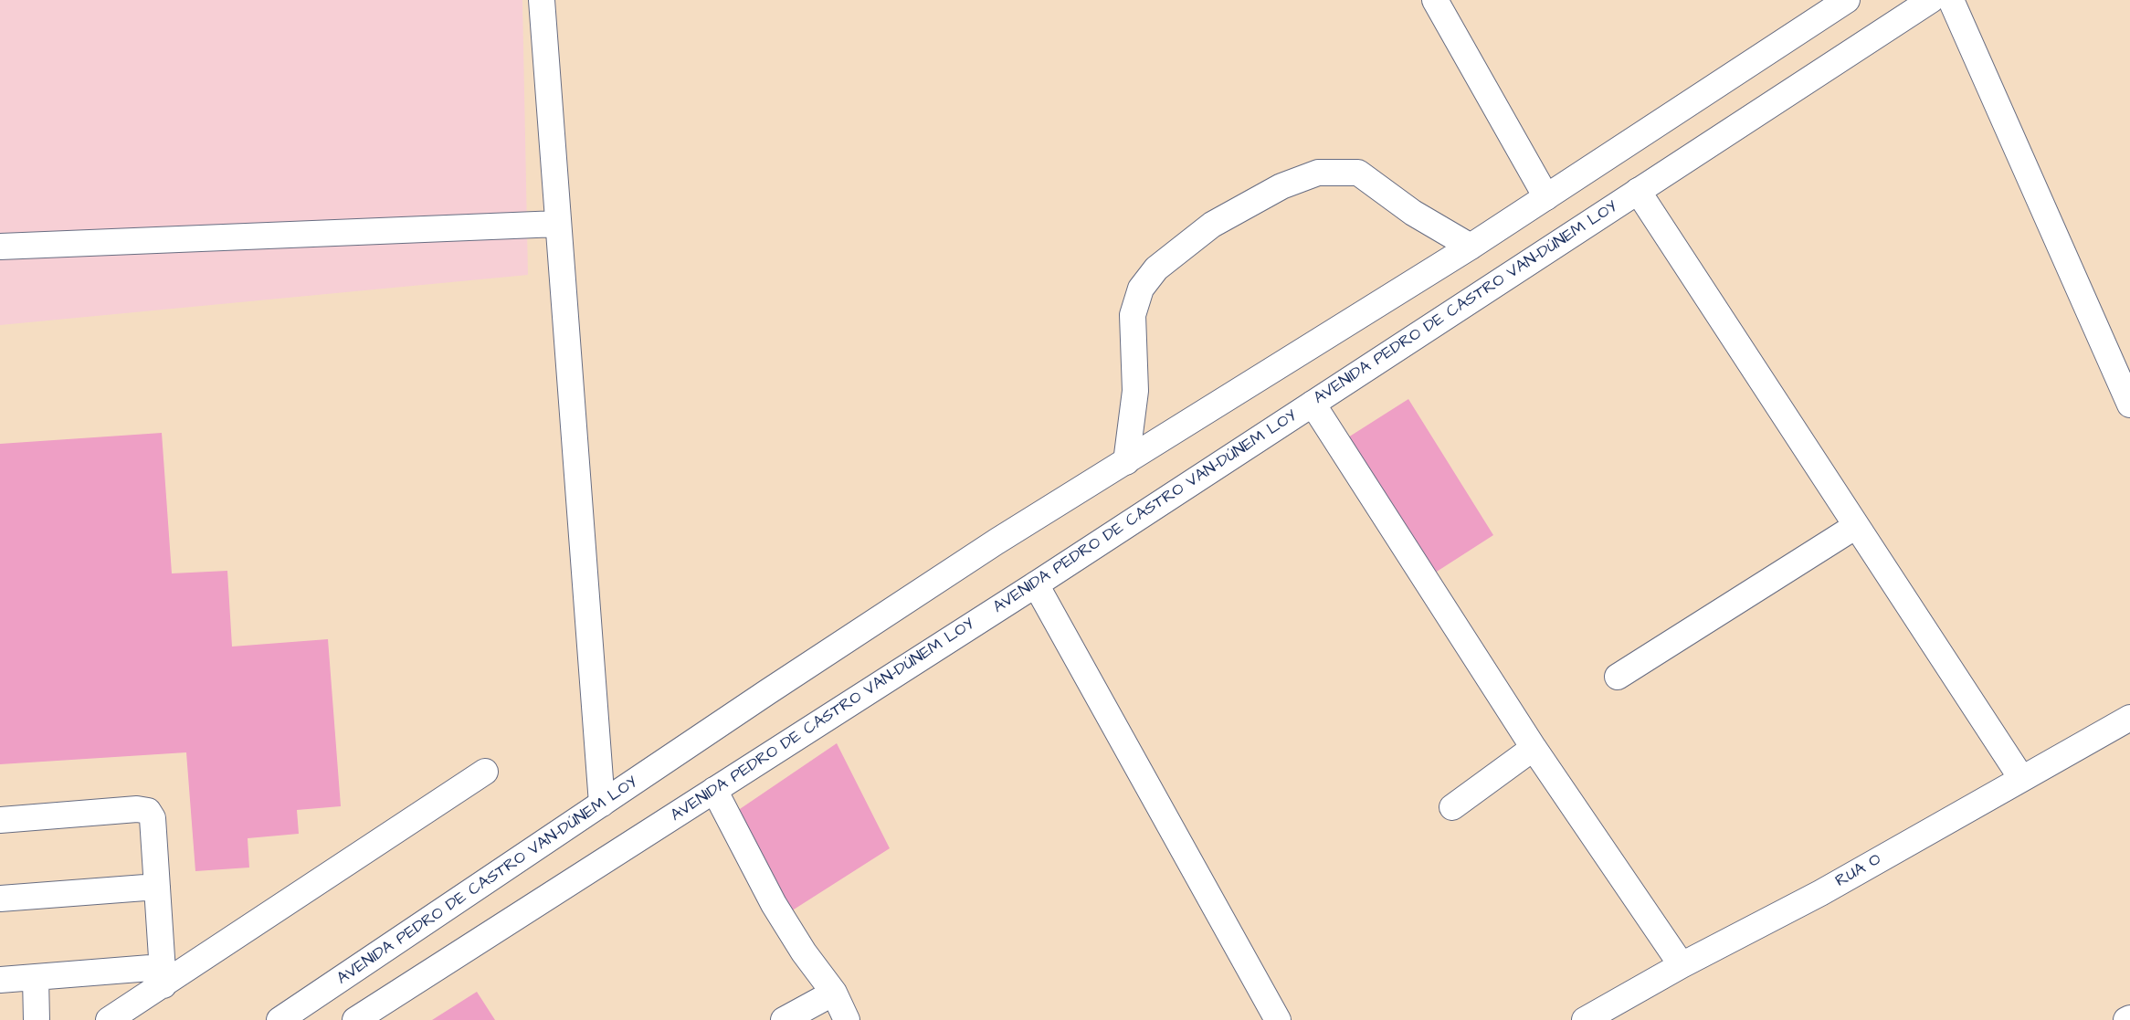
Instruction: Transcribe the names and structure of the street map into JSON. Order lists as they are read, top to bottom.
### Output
{
  "streets": {
    "main road": ["AVENIDA PEDRO DE CASTRO VAN-DÚNEM LOY", "RUA O"]
  }
}
